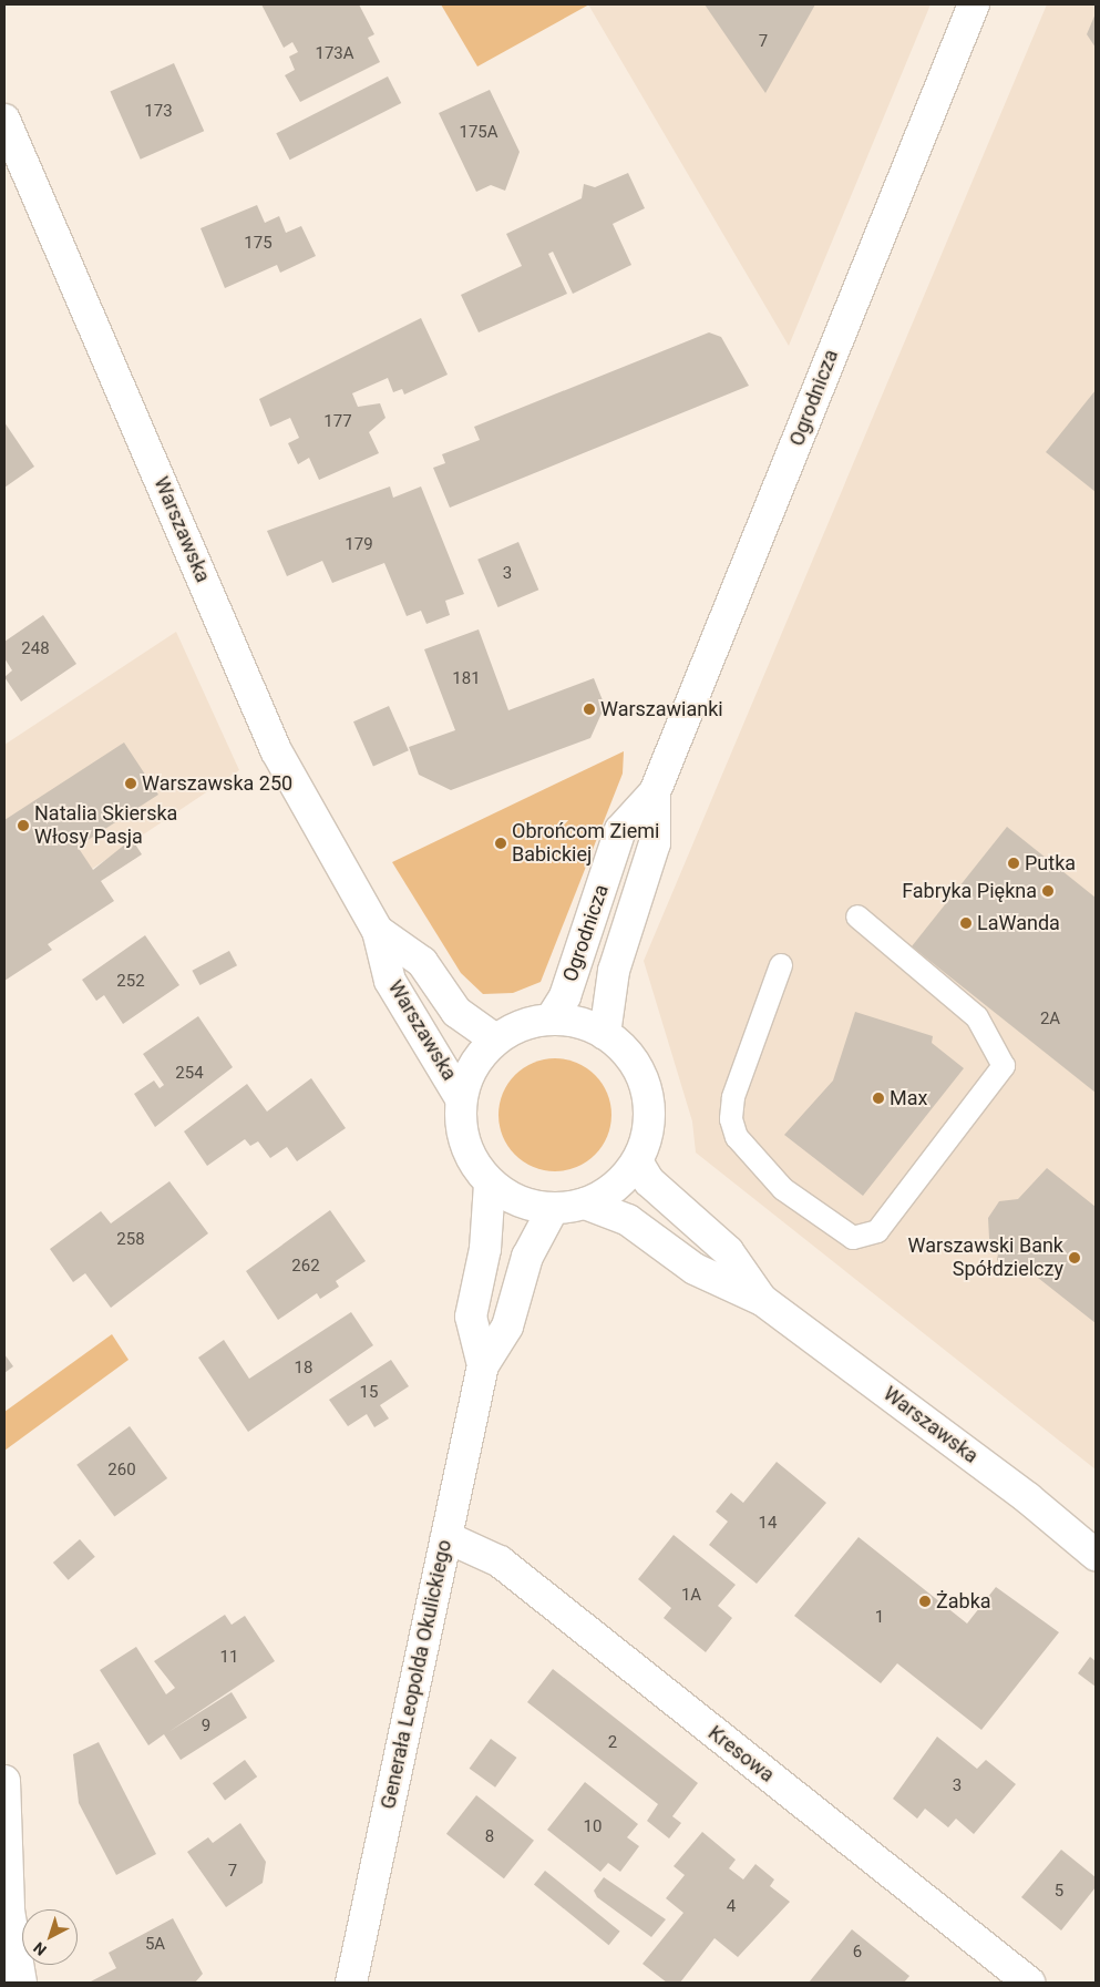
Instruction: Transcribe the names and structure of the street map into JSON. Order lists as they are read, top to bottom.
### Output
{
  "streets": {
    "main road": [
      "Ogrodnicza",
      "Warszawska",
      "Generała Leopolda Okulickiego",
      "Kresowa"
    ]
  },
  "crossings": [
    ["Ogrodnicza", "Warszawska"],
    ["Ogrodnicza", "Generała Leopolda Okulickiego"],
    ["Warszawska", "Generała Leopolda Okulickiego"],
    ["Generała Leopolda Okulickiego", "Kresowa"]
  ],
  "places": [
    "Warszawianki",
    "Warszawska 250",
    "Natalia Skierska Włosy Pasja",
    "Obrońcom Ziemi Babickiej",
    "Putka",
    "Fabryka Piękna",
    "LaWanda",
    "Max",
    "Warszawski Bank Spółdzielczy",
    "Żabka"
  ],
  "house_numbers": [
    "7",
    "173A",
    "173",
    "175A",
    "175",
    "177",
    "179",
    "3",
    "248",
    "181",
    "252",
    "2A",
    "254",
    "258",
    "262",
    "18",
    "15",
    "260",
    "14",
    "1A",
    "1",
    "11",
    "9",
    "2",
    "3",
    "10",
    "8",
    "7",
    "5",
    "4",
    "5A",
    "6"
  ],
  "north": "bottom left"
}
